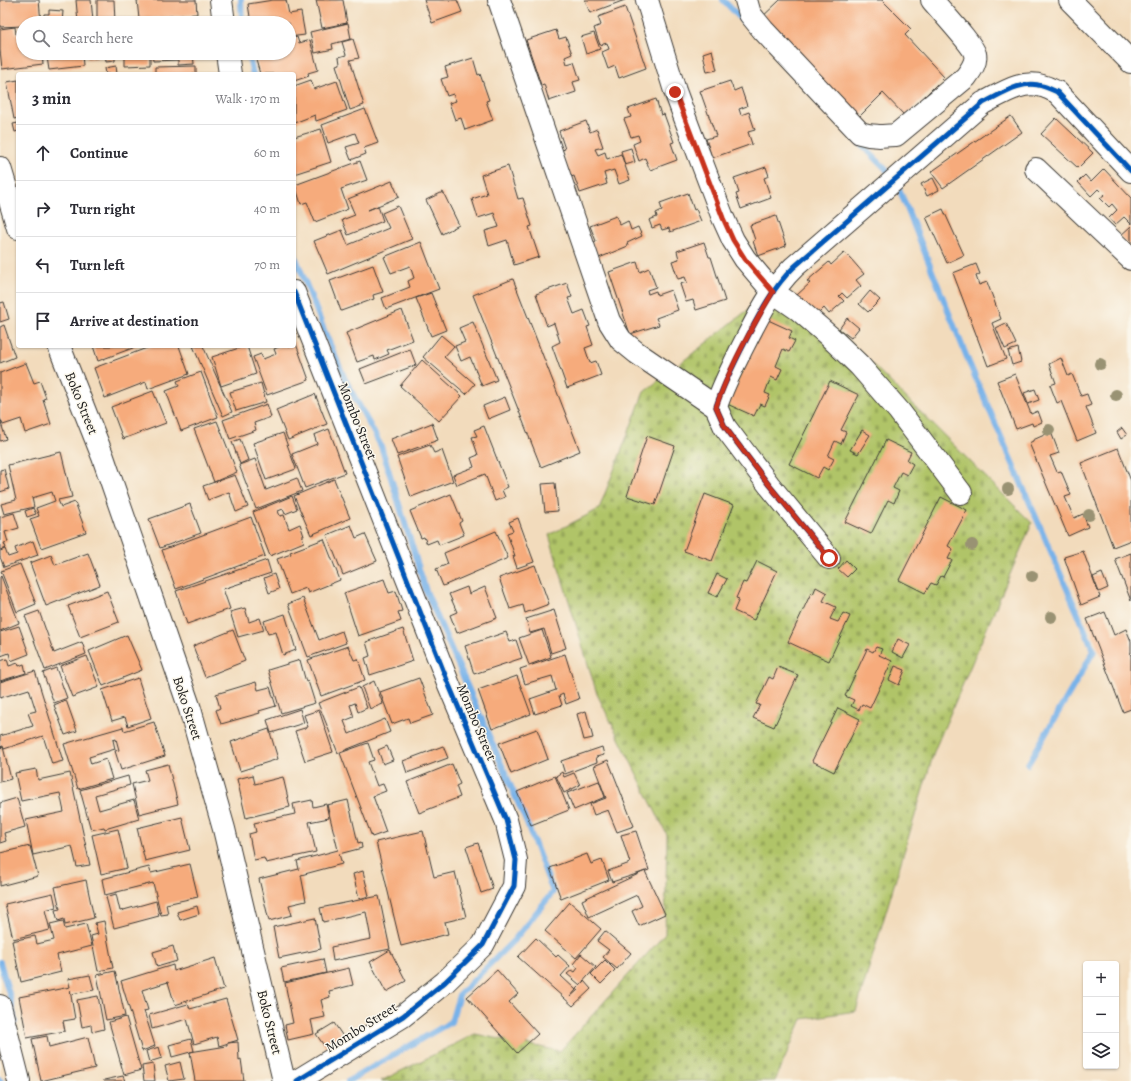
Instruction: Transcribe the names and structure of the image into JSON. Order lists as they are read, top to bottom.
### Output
{
  "streets": {
    "street": ["Boko Street", "Mombo Street"]
  },
  "page": {
    "search": "Search here",
    "heading": ["3 min", "Walk · 170 m"],
    "list": [
      ["Continue", "60 m"],
      ["Turn right", "40 m"],
      ["Turn left", "70 m"],
      "Arrive at destination"
    ],
    "map_buttons": ["+", "−"]
  }
}
